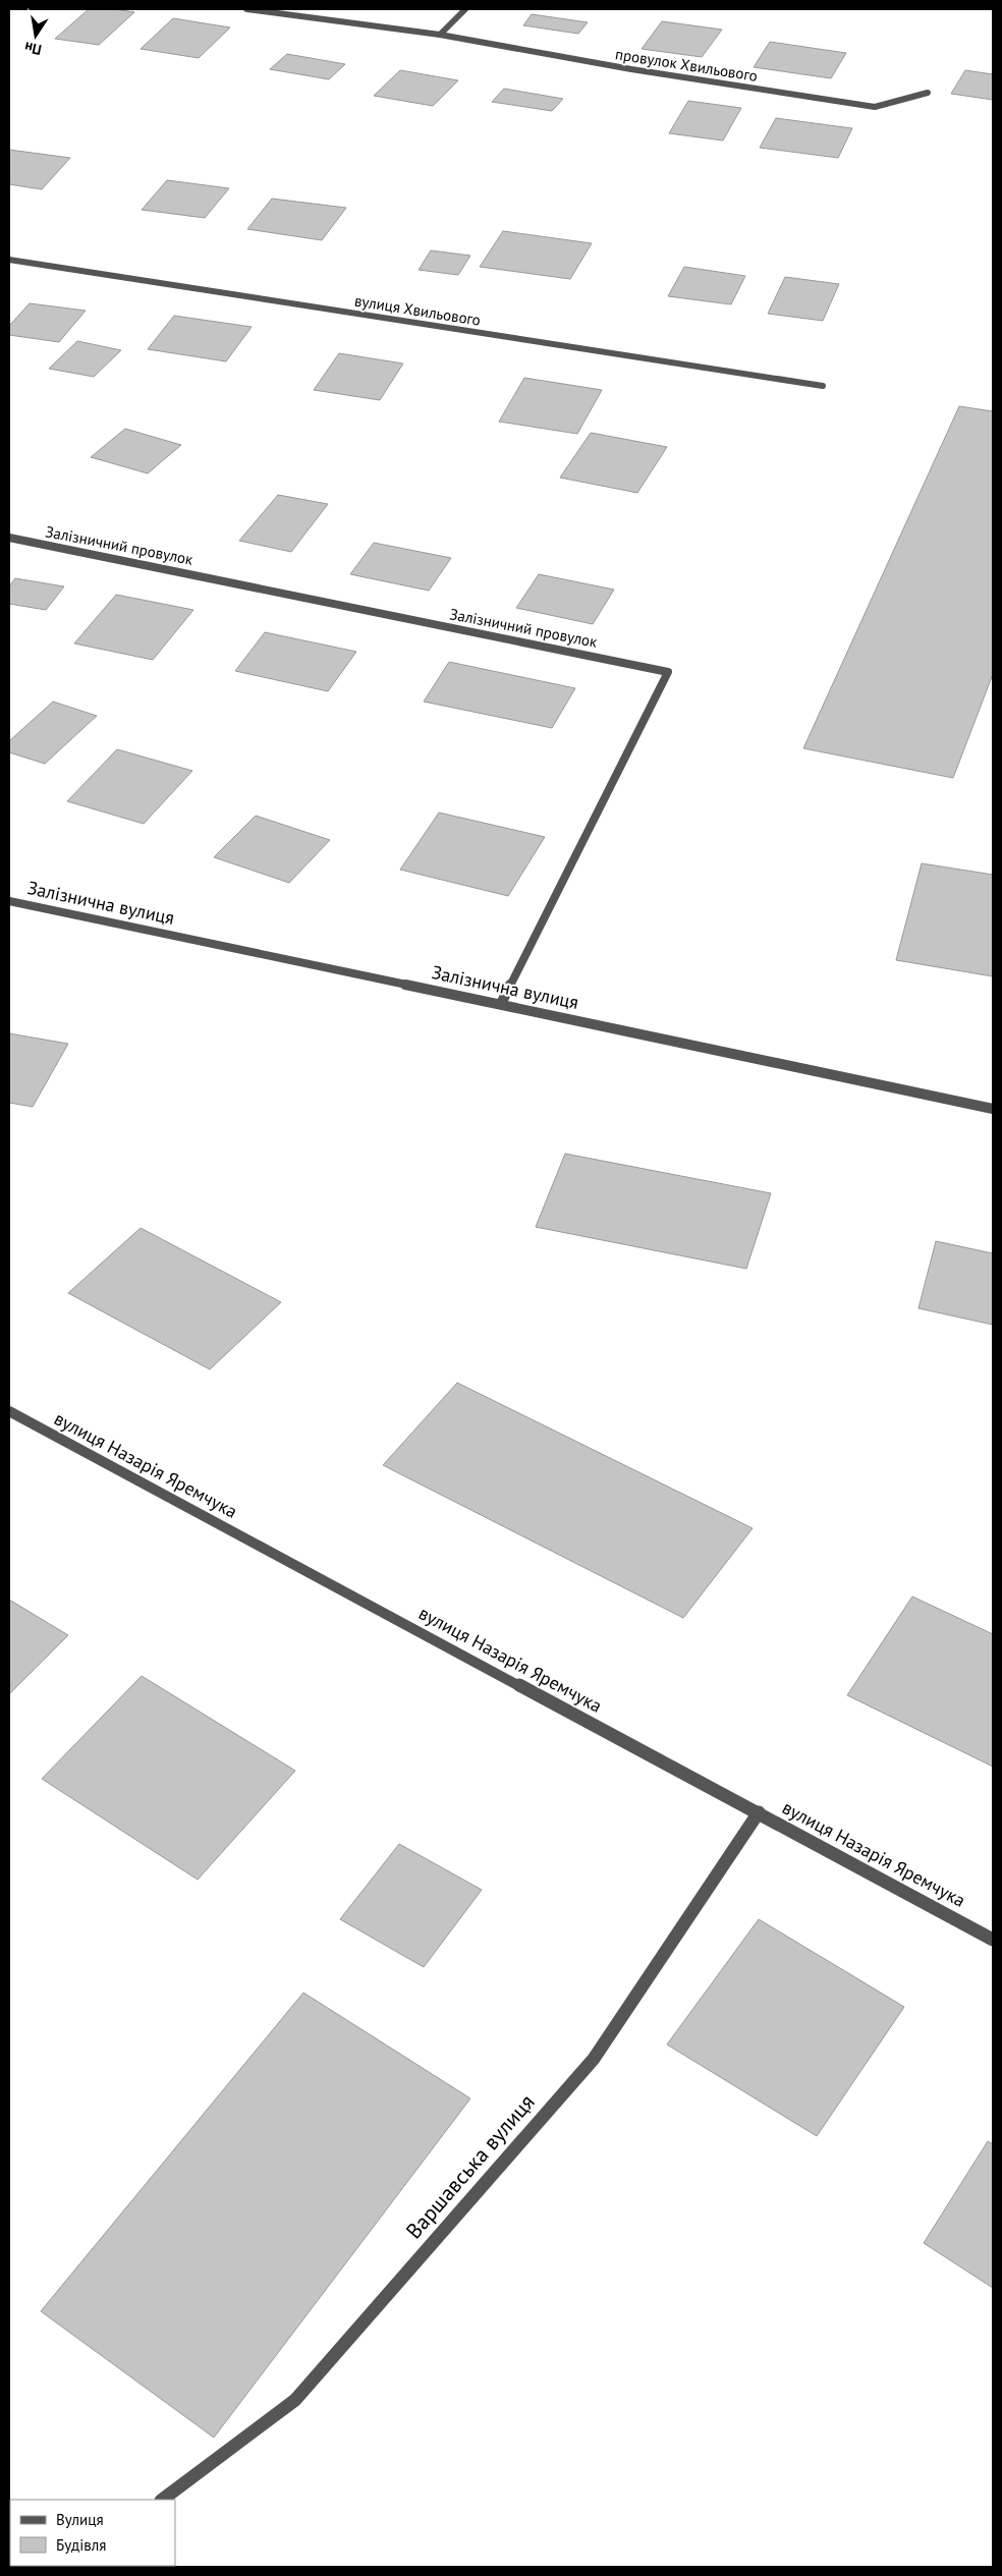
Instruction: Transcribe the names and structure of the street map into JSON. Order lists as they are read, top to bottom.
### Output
{
  "streets": {
    "street": [
      "провулок Хвильового",
      "вулиця Хвильового",
      "Залізничний провулок",
      "Залізнична вулиця",
      "вулиця Назарія Яремчука",
      "Варшавська вулиця"
    ]
  },
  "crossings": [
    ["Залізничний провулок", "Залізнична вулиця"],
    ["вулиця Назарія Яремчука", "Варшавська вулиця"]
  ],
  "legend": ["Вулиця", "Будівля"],
  "north": "bottom"
}
